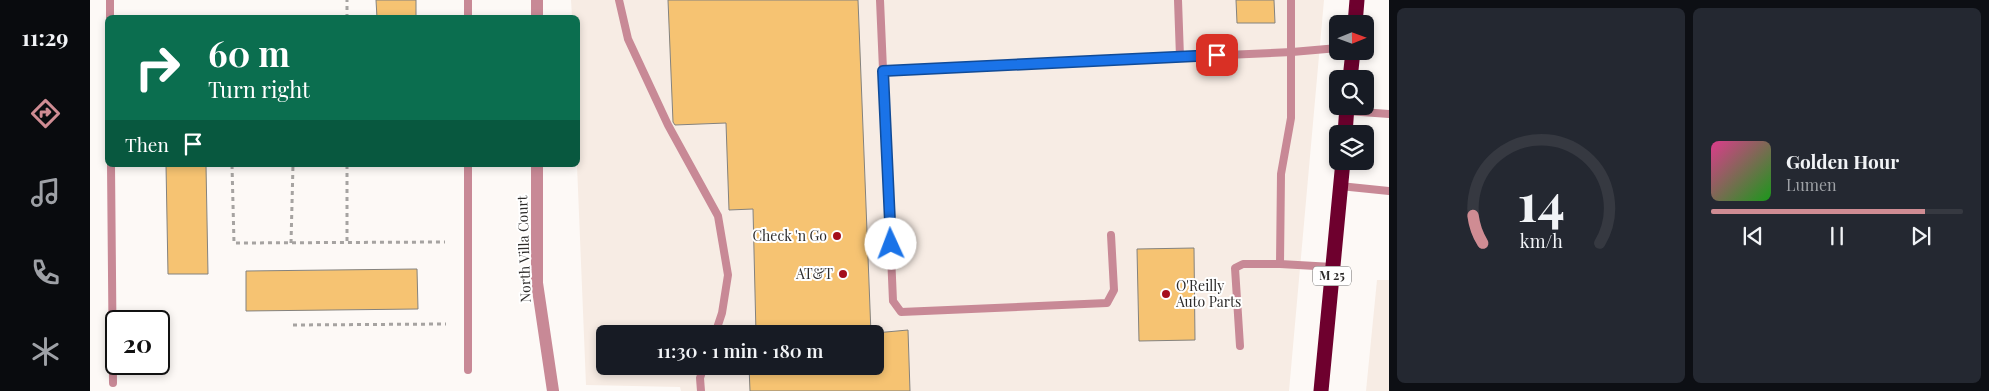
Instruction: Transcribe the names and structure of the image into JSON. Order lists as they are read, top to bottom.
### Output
{
  "streets": {
    "highway": ["M 25"],
    "street": ["North Villa Court"]
  },
  "places": ["Check 'n Go", "AT&T", "O'Reilly Auto Parts"],
  "north": "right",
  "page": {
    "tabs": "11:29",
    "turn": ["60 m", "Turn right"],
    "then": "Then",
    "song": ["Golden Hour", "Lumen"],
    "limit": "20",
    "trip": "11:30 · 1 min · 180 m",
    "gauge": ["14", "km/h"]
  }
}
